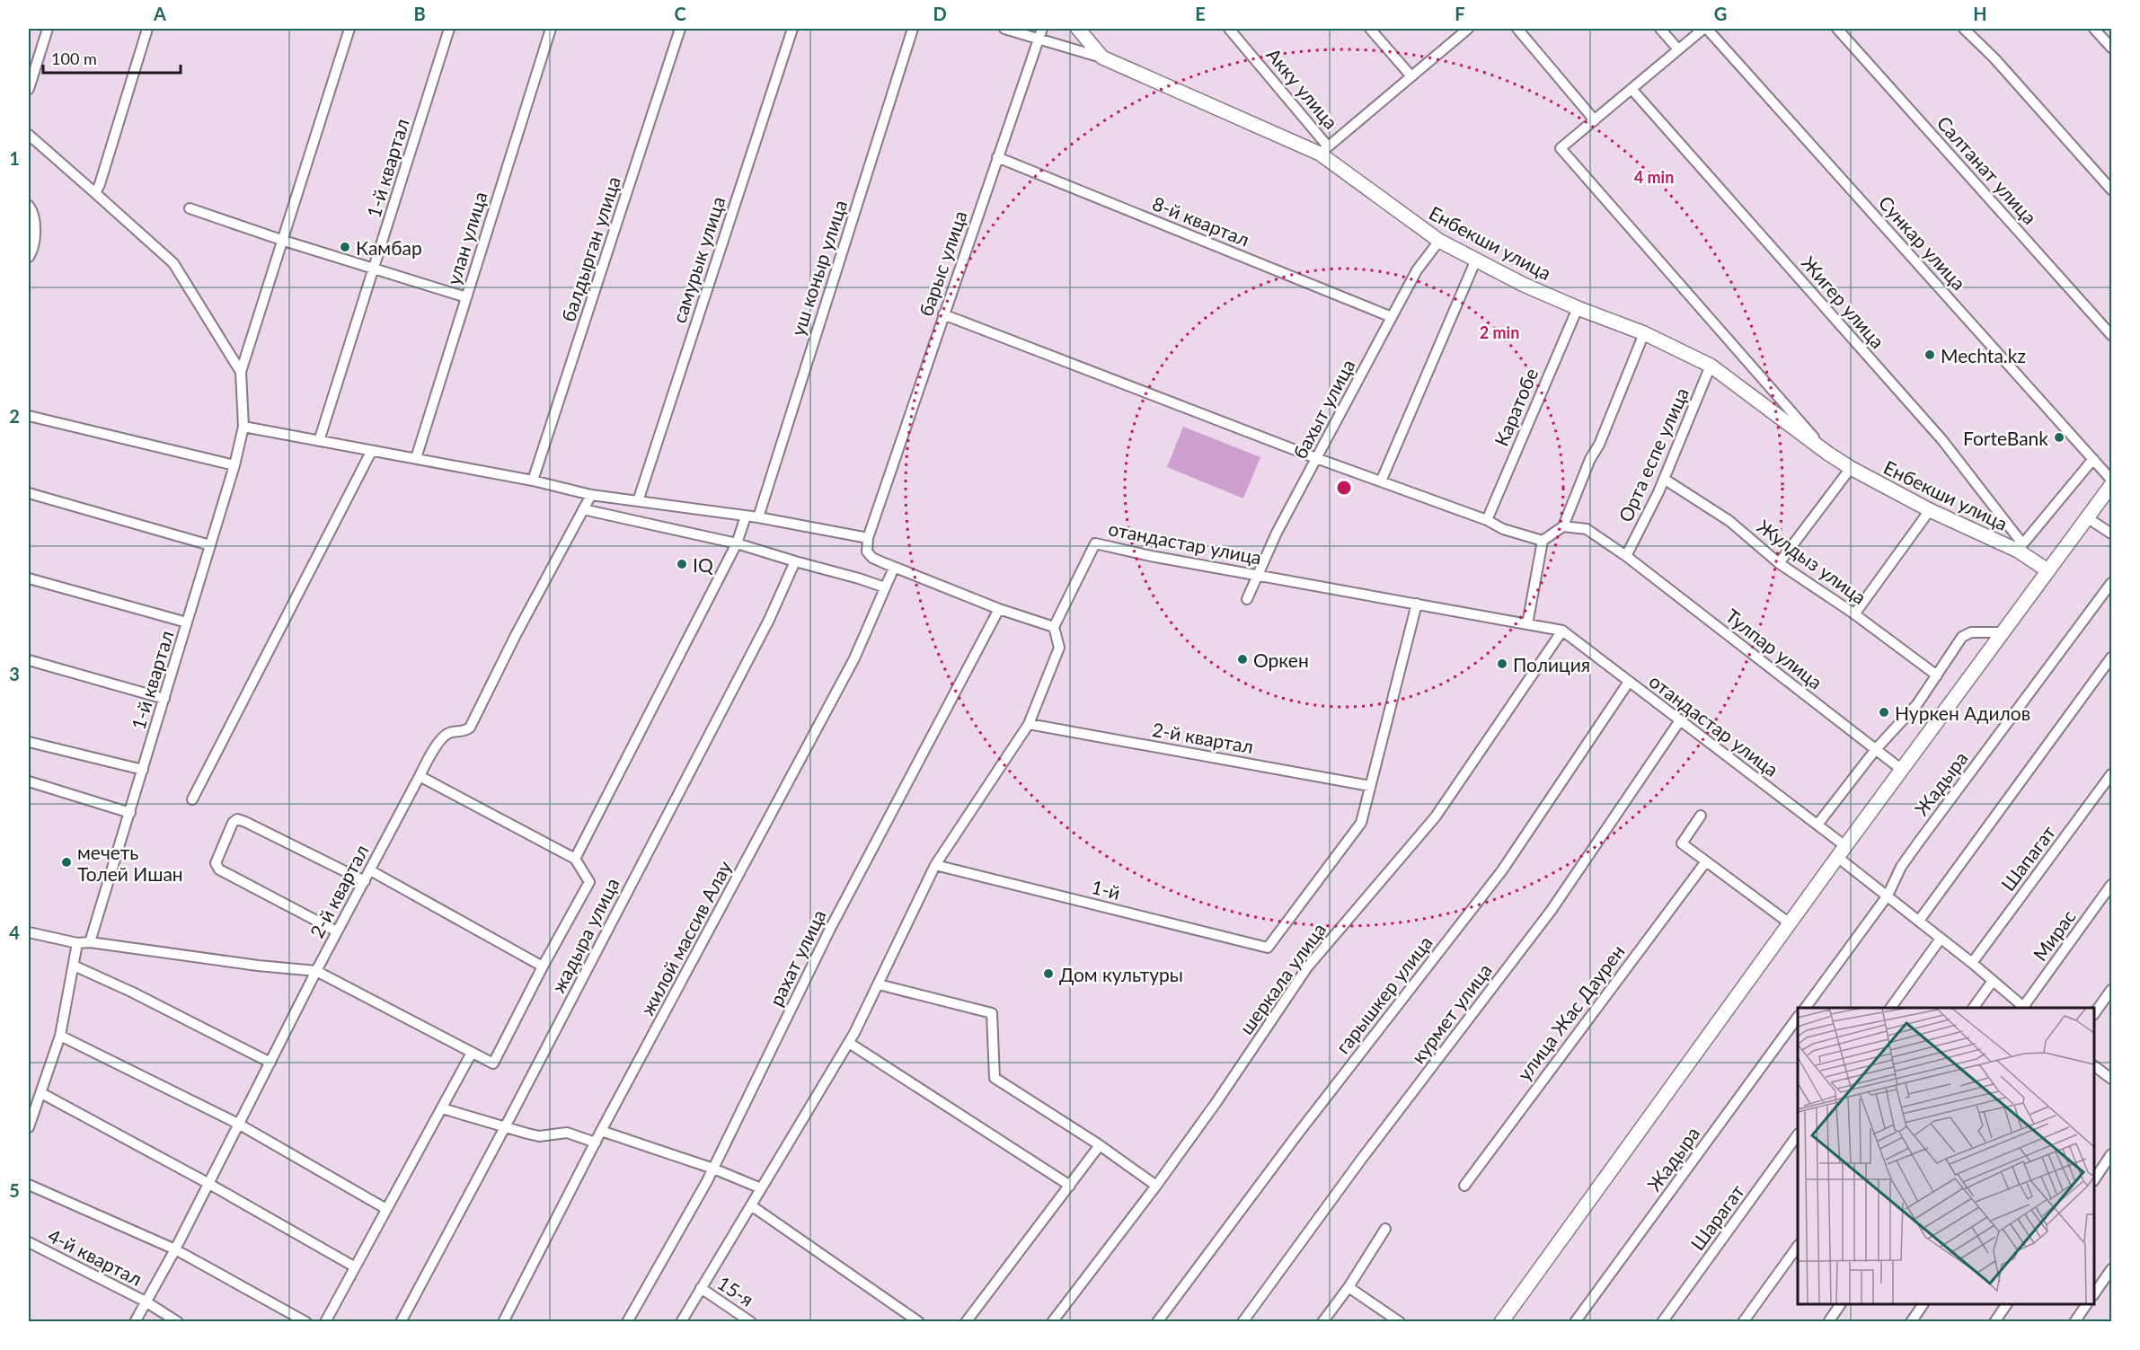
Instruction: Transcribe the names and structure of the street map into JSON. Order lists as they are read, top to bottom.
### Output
{
  "streets": {
    "street": [
      "Акку улица",
      "1-й квартал",
      "Салтанат улица",
      "8-й квартал",
      "улан улица",
      "Енбекши улица",
      "Сункар улица",
      "балдырган улица",
      "самурык улица",
      "барыс улица",
      "уш коныр улица",
      "Жигер улица",
      "Каратобе",
      "бахыт улица",
      "Орта еспе улица",
      "отандастар улица",
      "Жулдыз улица",
      "Тулпар улица",
      "2-й квартал",
      "Жадыра",
      "Шапагат",
      "1-й",
      "жадыра улица",
      "Мирас",
      "жилой массив Алау",
      "рахат улица",
      "шеркала улица",
      "гарышкер улица",
      "улица Жас Даурен",
      "курмет улица",
      "Шарагат",
      "4-й квартал",
      "15-я"
    ]
  },
  "crossings": [
    ["Акку улица", "Енбекши улица"],
    ["8-й квартал", "барыс улица"],
    ["8-й квартал", "бахыт улица"],
    ["Енбекши улица", "Жигер улица"],
    ["Енбекши улица", "Каратобе"],
    ["Енбекши улица", "бахыт улица"],
    ["Енбекши улица", "Орта еспе улица"],
    ["бахыт улица", "отандастар улица"],
    ["Орта еспе улица", "Жулдыз улица"],
    ["Орта еспе улица", "Тулпар улица"],
    ["отандастар улица", "Жадыра"],
    ["отандастар улица", "Шапагат"],
    ["отандастар улица", "Мирас"],
    ["отандастар улица", "шеркала улица"],
    ["отандастар улица", "гарышкер улица"],
    ["отандастар улица", "курмет улица"],
    ["2-й квартал", "1-й"],
    ["2-й квартал", "4-й квартал"]
  ],
  "places": [
    "Камбар",
    "Mechta.kz",
    "ForteBank",
    "IQ",
    "Оркен",
    "Полиция",
    "Нуркен Адилов",
    "мечеть Толей Ишан",
    "Дом культуры"
  ],
  "scale_bar": "100 m",
  "grid": {
    "columns": [
      "A",
      "B",
      "C",
      "D",
      "E",
      "F",
      "G",
      "H"
    ],
    "rows": [
      "1",
      "2",
      "3",
      "4",
      "5"
    ]
  },
  "rings": ["4 min", "2 min"]
}
